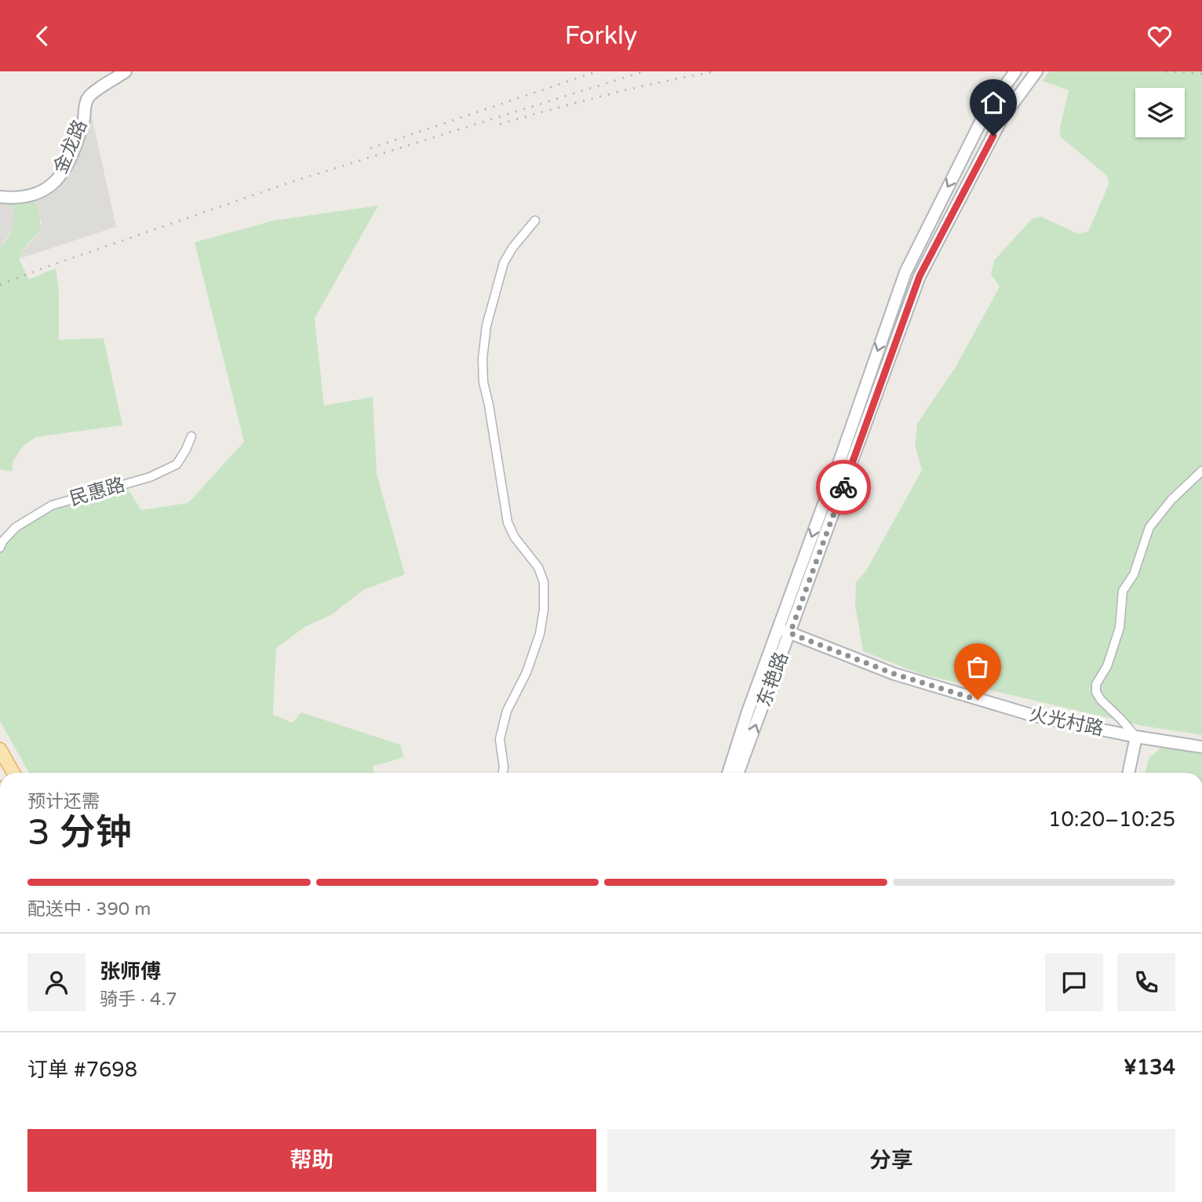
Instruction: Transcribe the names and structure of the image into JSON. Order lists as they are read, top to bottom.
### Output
{
  "streets": {
    "main road": ["金龙路", "东艳路", "火光村路"],
    "street": ["民惠路"]
  },
  "crossings": [
    ["东艳路", "火光村路"]
  ],
  "page": {
    "header": "Forkly",
    "heading": ["3 分钟", "预计还需", "10:20–10:25"],
    "panel": [
      "张师傅",
      "骑手 · 4.7",
      "订单 #7698",
      "¥134"
    ],
    "bar": "配送中 · 390 m",
    "buttons": ["帮助", "分享"]
  }
}
